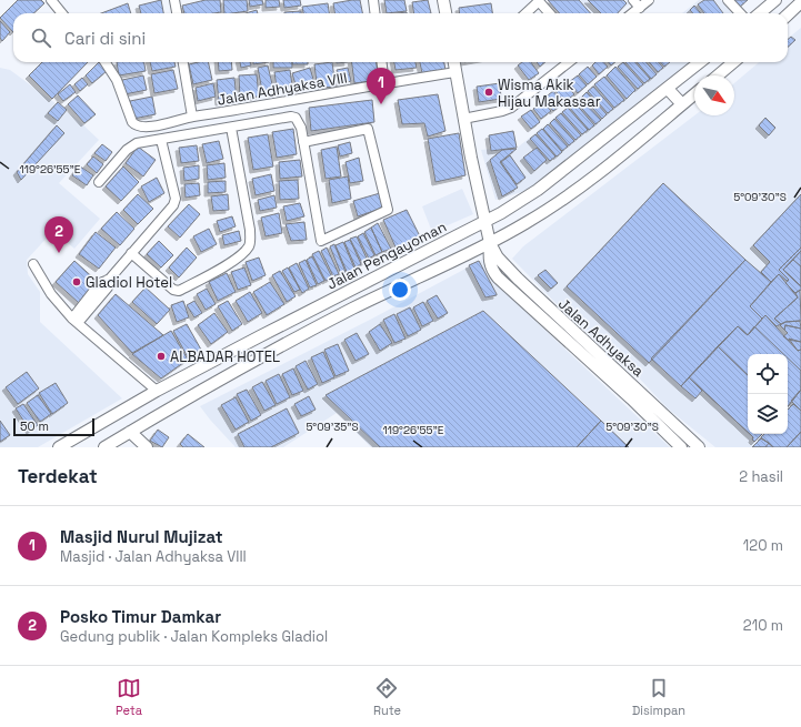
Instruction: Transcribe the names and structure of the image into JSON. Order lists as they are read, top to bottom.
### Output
{
  "streets": {
    "street": ["Jalan Adhyaksa VIII", "Jalan Pengayoman", "Jalan Adhyaksa"]
  },
  "crossings": [
    ["Jalan Adhyaksa VIII", "Jalan Adhyaksa"],
    ["Jalan Pengayoman", "Jalan Adhyaksa"]
  ],
  "places": ["Wisma Akik Hijau Makassar", "Gladiol Hotel", "ALBADAR HOTEL"],
  "scale_bar": "50 m",
  "north": "bottom right",
  "page": {
    "search": "Cari di sini",
    "pins": ["1", "2"],
    "scale": "50 m",
    "heading": ["Terdekat", "2 hasil"],
    "list": [
      {
        "mark": "1",
        "name": "Masjid Nurul Mujizat",
        "note": "Masjid · Jalan Adhyaksa VIII",
        "value": "120 m"
      },
      {
        "mark": "2",
        "name": "Posko Timur Damkar",
        "note": "Gedung publik · Jalan Kompleks Gladiol",
        "value": "210 m"
      }
    ],
    "nav": ["Peta", "Rute", "Disimpan"]
  },
  "coordinates": ["119°26'55\"E", "5°09'30\"S", "5°09'35\"S"]
}
